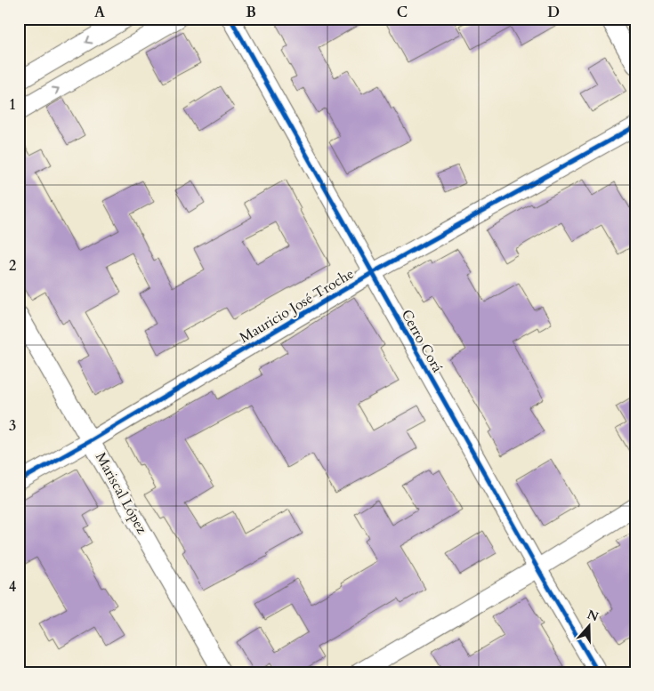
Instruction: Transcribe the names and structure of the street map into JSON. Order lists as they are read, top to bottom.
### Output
{
  "streets": {
    "street": ["Mauricio José Troche", "Cerro Corá", "Mariscal López"]
  },
  "crossings": [
    ["Mauricio José Troche", "Cerro Corá"],
    ["Mauricio José Troche", "Mariscal López"]
  ],
  "north": "top",
  "grid": {
    "columns": [
      "A",
      "B",
      "C",
      "D"
    ],
    "rows": [
      "1",
      "2",
      "3",
      "4"
    ]
  }
}
